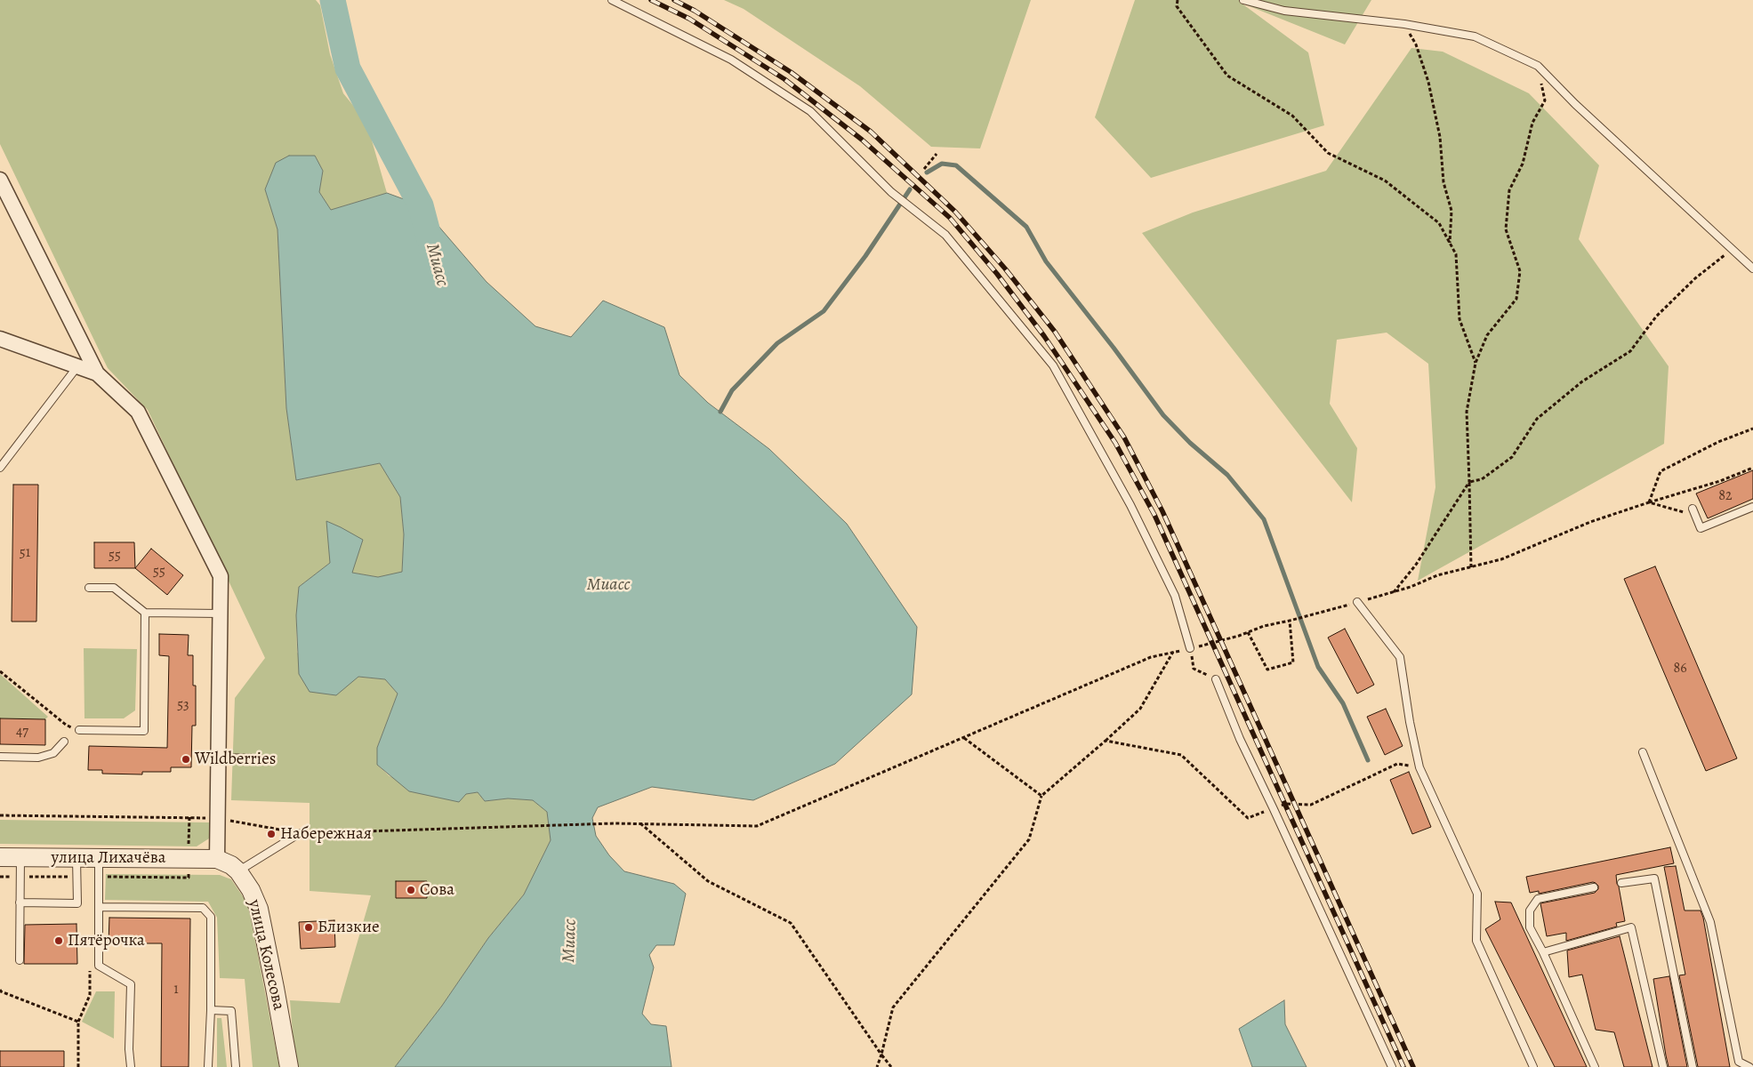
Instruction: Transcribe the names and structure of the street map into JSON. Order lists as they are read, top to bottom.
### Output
{
  "streets": {
    "street": ["улица Лихачёва", "улица Колесова"]
  },
  "crossings": [
    ["улица Лихачёва", "улица Колесова"]
  ],
  "water": ["Миасс"],
  "places": [
    "Wildberries",
    "Набережная",
    "Сова",
    "Близкие",
    "Пятёрочка"
  ],
  "house_numbers": [
    "82",
    "51",
    "55",
    "55",
    "86",
    "53",
    "47",
    "1"
  ]
}
